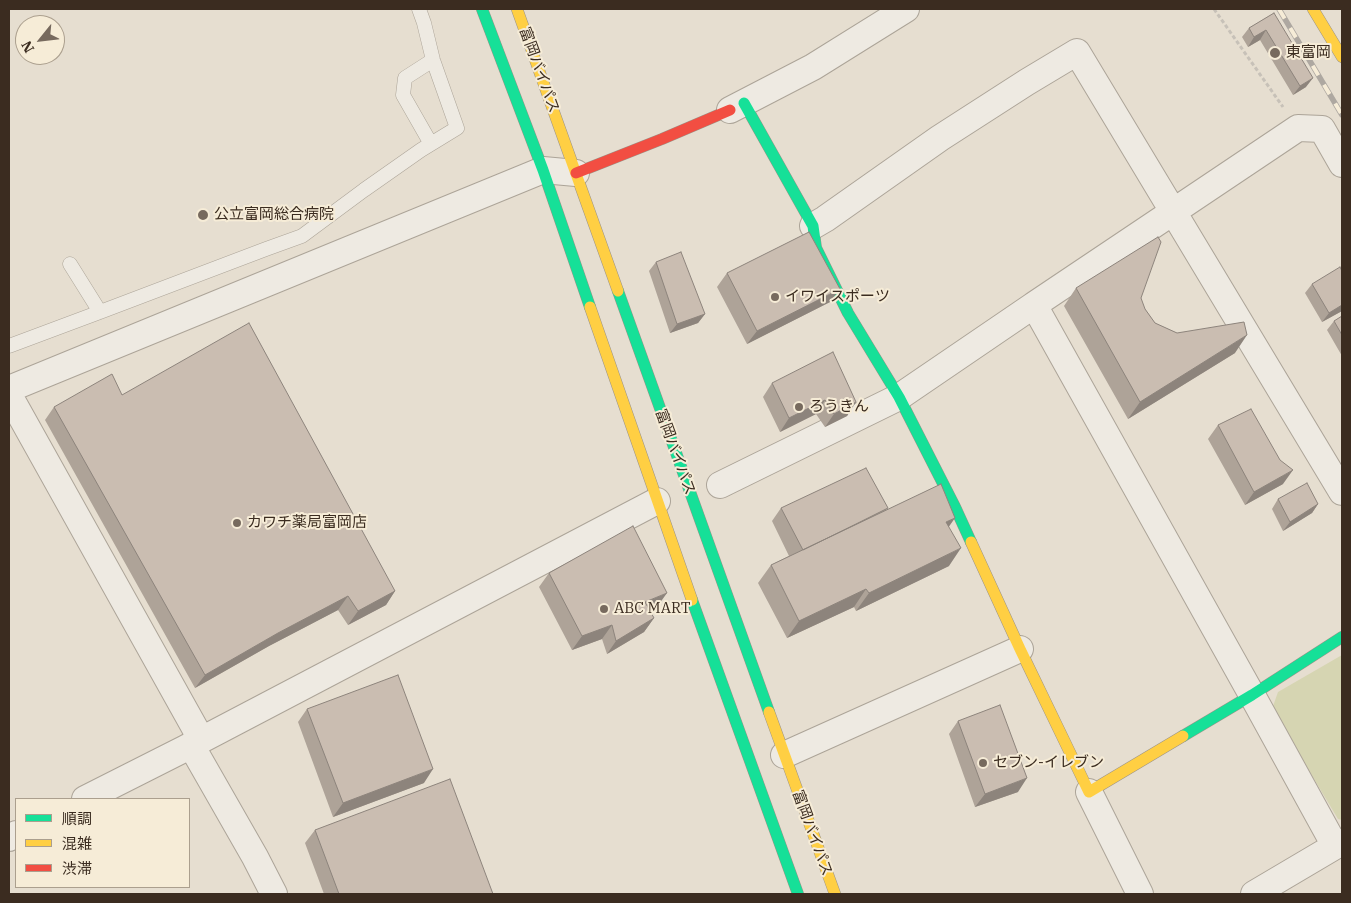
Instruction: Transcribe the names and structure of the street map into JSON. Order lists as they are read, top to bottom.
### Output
{
  "streets": {
    "main road": ["富岡バイパス"]
  },
  "places": [
    "東富岡",
    "公立富岡総合病院",
    "イワイスポーツ",
    "ろうきん",
    "カワチ薬局富岡店",
    "ABC MART",
    "セブン-イレブン"
  ],
  "legend": ["順調", "混雑", "渋滞"],
  "north": "bottom left"
}
